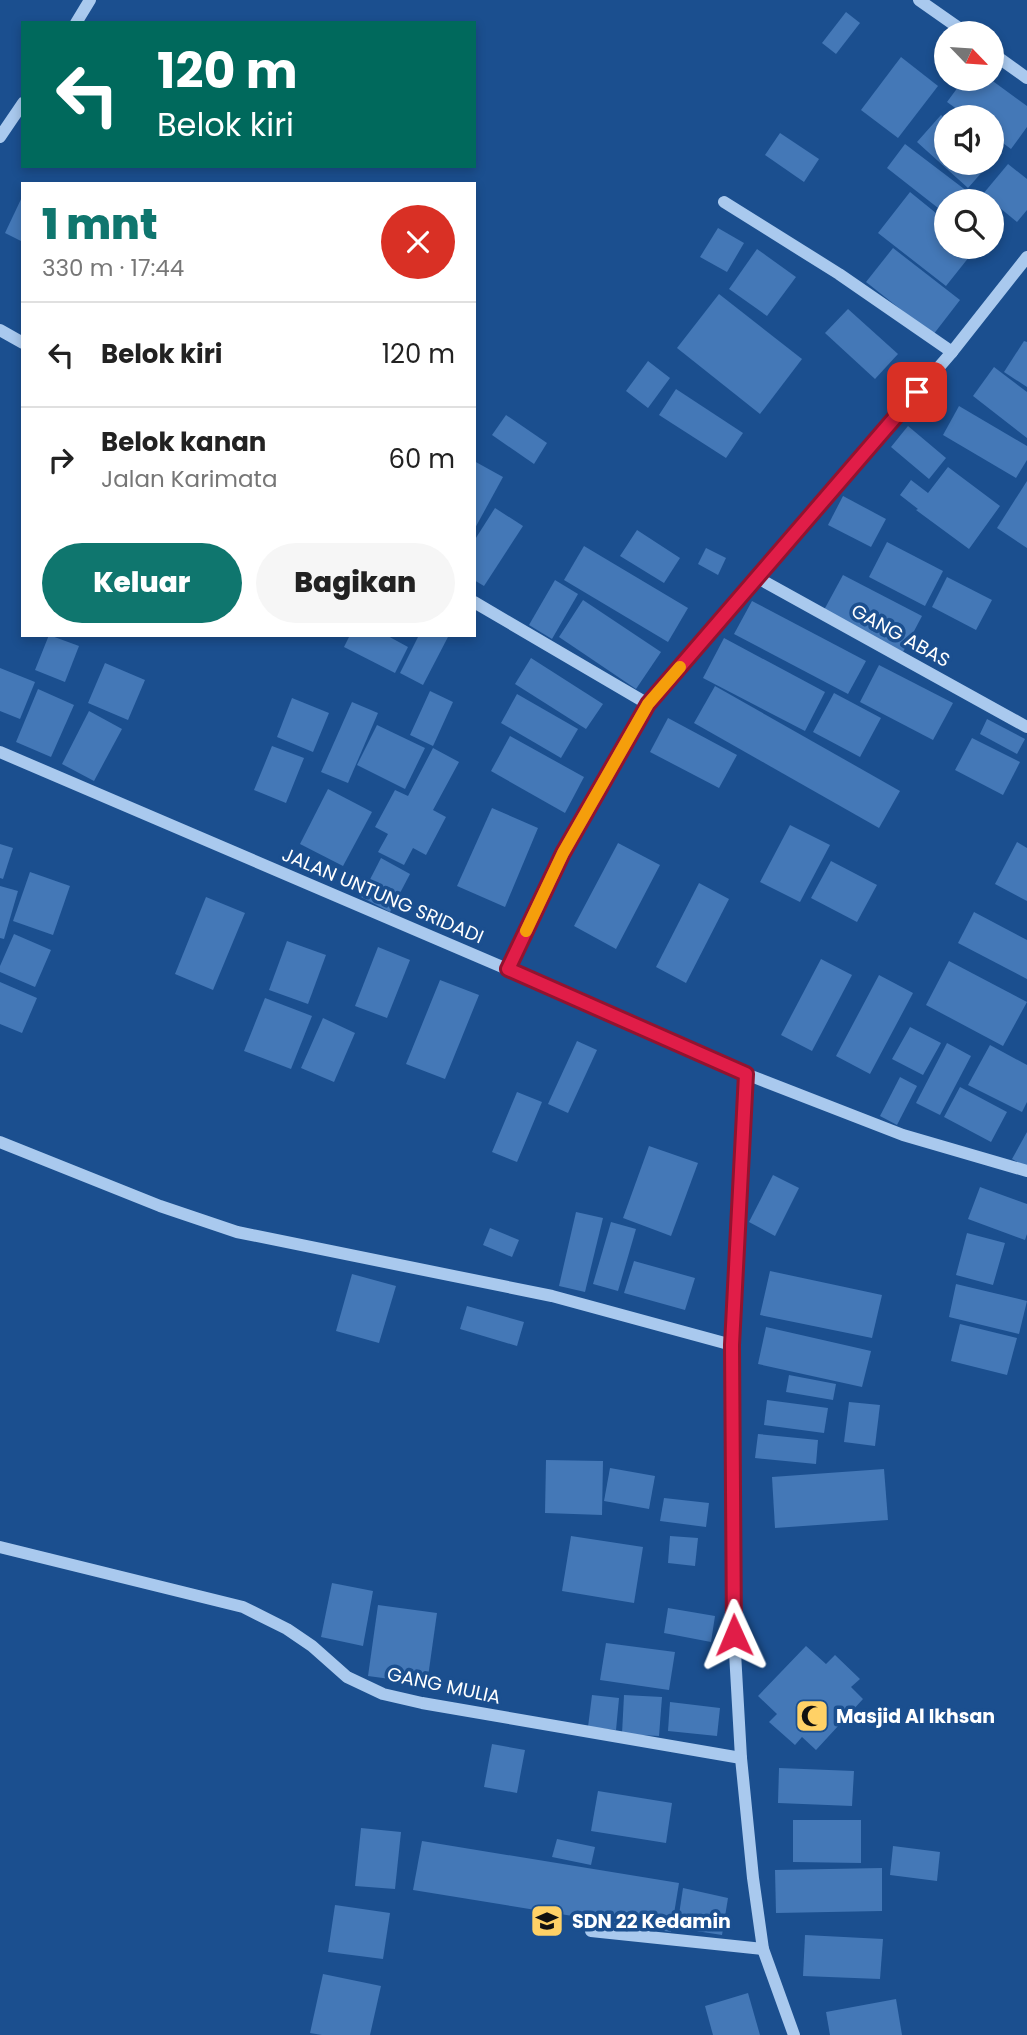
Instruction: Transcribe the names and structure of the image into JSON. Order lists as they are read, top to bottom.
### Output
{
  "streets": {
    "street": ["GANG ABAS", "JALAN UNTUNG SRIDADI", "GANG MULIA"]
  },
  "places": {
    "mosque": ["Masjid Al Ikhsan"],
    "school or university": ["SDN 22 Kedamin"]
  },
  "north": "bottom right",
  "page": {
    "turn": ["120 m", "Belok kiri"],
    "heading": ["1 mnt", "330 m · 17:44"],
    "list": [
      {
        "name": "Belok kiri",
        "value": "120 m"
      },
      {
        "name": "Belok kanan",
        "note": "Jalan Karimata",
        "value": "60 m"
      }
    ],
    "buttons": ["Keluar", "Bagikan"]
  }
}
